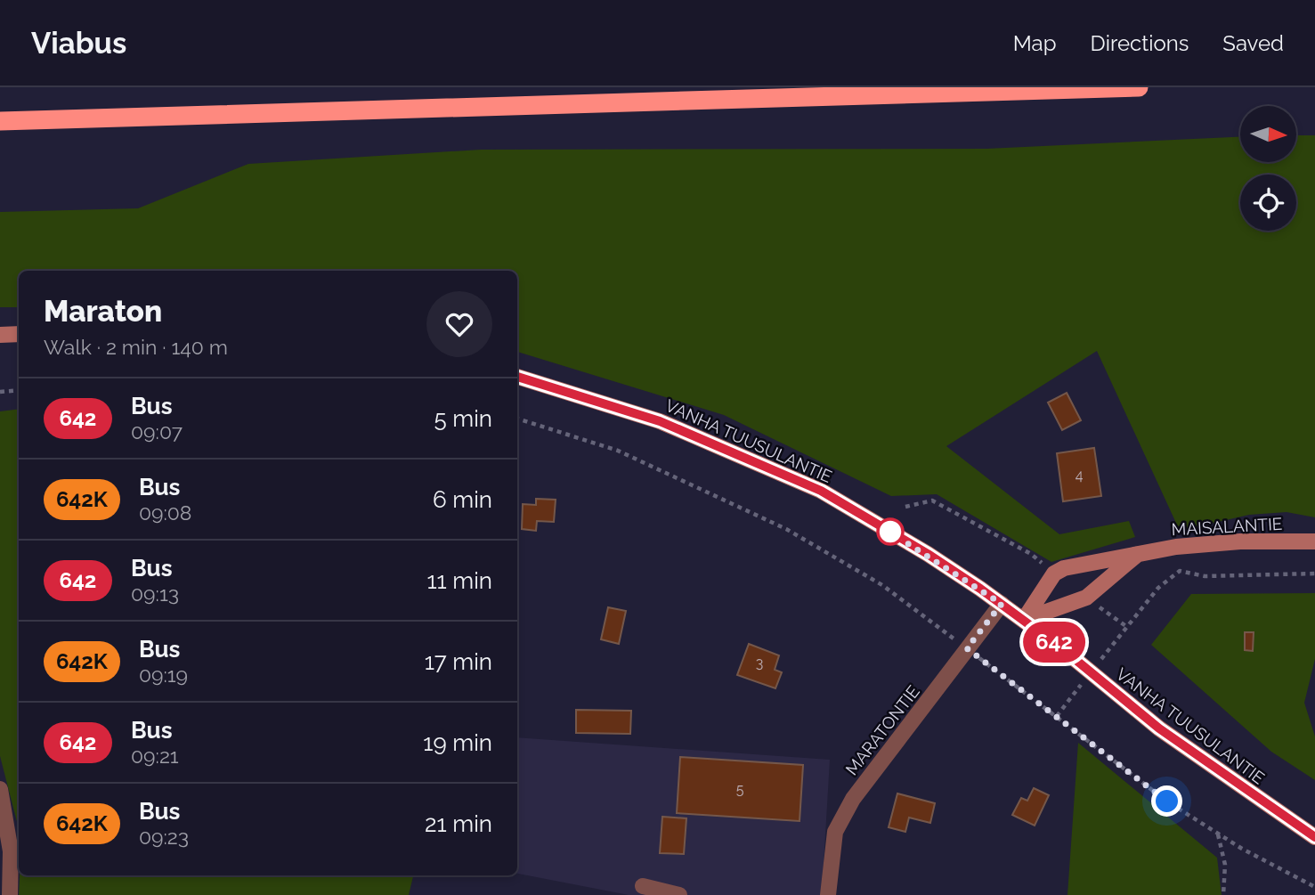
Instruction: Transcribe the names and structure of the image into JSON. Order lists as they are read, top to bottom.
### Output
{
  "streets": {
    "main road": ["VANHA TUUSULANTIE", "MAISALANTIE"],
    "street": ["MARATONTIE"]
  },
  "crossings": [
    ["VANHA TUUSULANTIE", "MARATONTIE"]
  ],
  "lines": ["bus line 642"],
  "house_numbers": ["4", "3", "5"],
  "north": "right",
  "page": {
    "header": "Viabus",
    "nav": ["Map", "Directions", "Saved"],
    "on_map": "642",
    "heading": ["Maraton", "Walk · 2 min · 140 m"],
    "list": [
      {
        "mark": "642",
        "name": "Bus",
        "note": "09:07",
        "value": "5 min"
      },
      {
        "mark": "642K",
        "name": "Bus",
        "note": "09:08",
        "value": "6 min"
      },
      {
        "mark": "642",
        "name": "Bus",
        "note": "09:13",
        "value": "11 min"
      },
      {
        "mark": "642K",
        "name": "Bus",
        "note": "09:19",
        "value": "17 min"
      },
      {
        "mark": "642",
        "name": "Bus",
        "note": "09:21",
        "value": "19 min"
      },
      {
        "mark": "642K",
        "name": "Bus",
        "note": "09:23",
        "value": "21 min"
      }
    ]
  }
}
